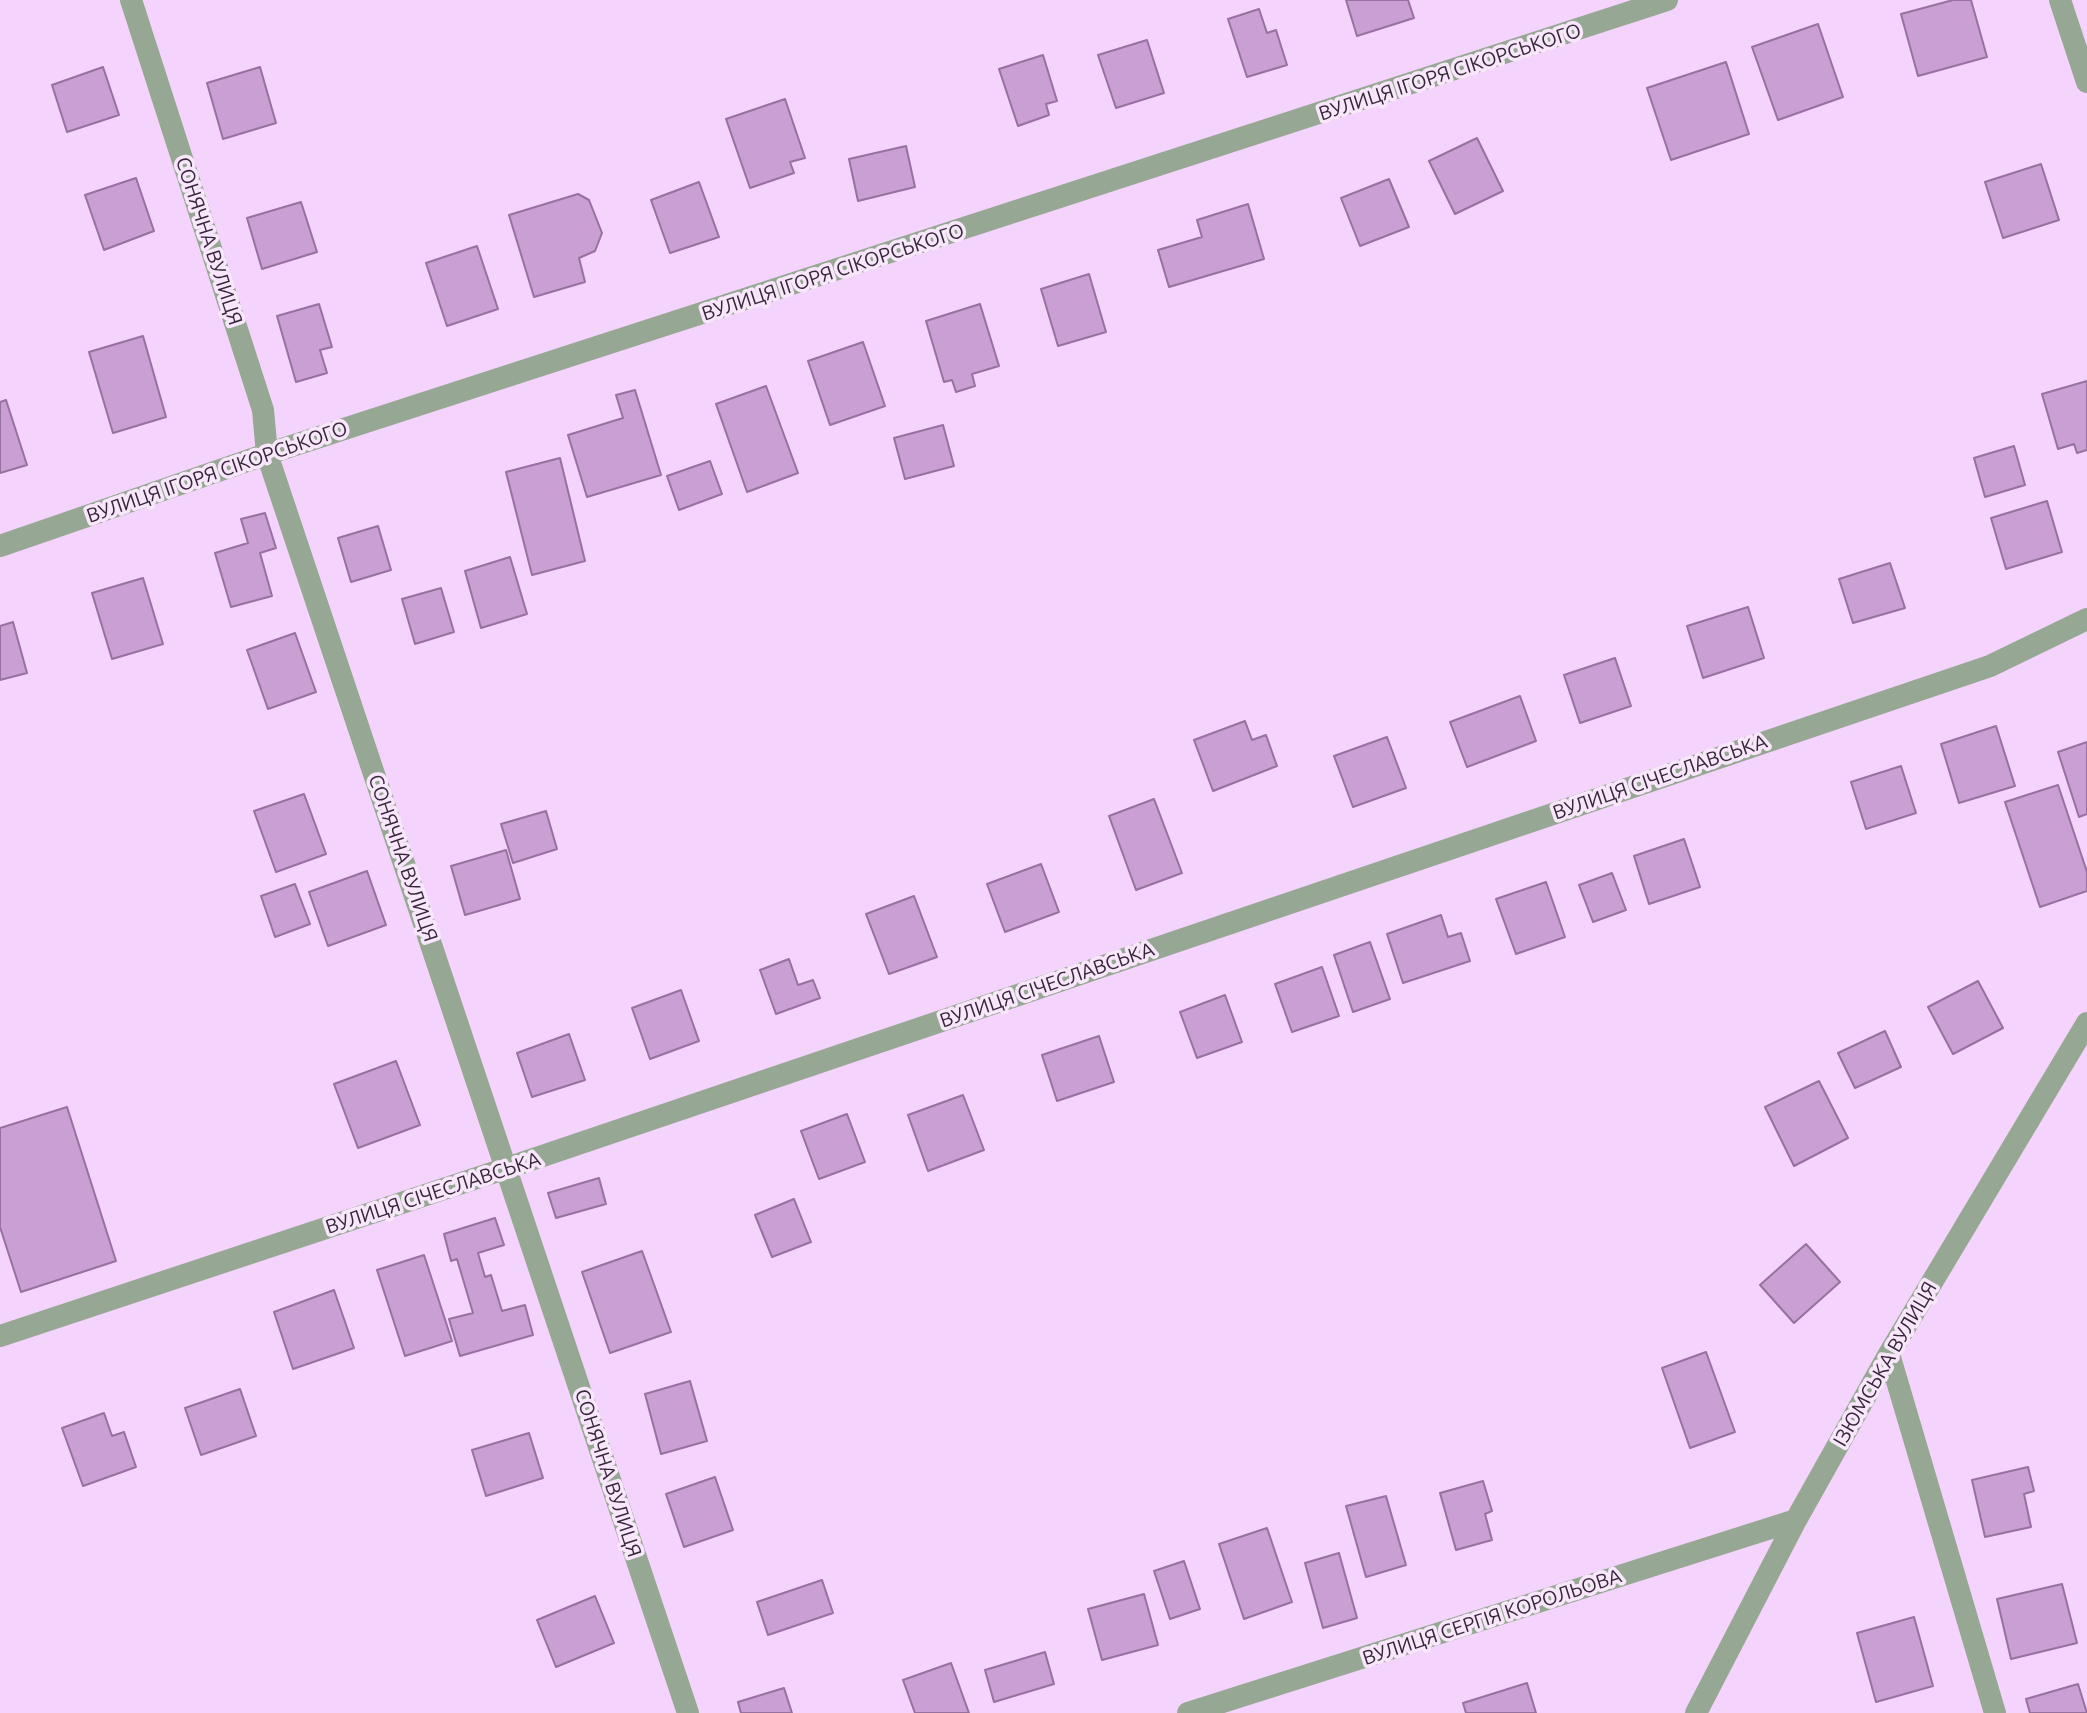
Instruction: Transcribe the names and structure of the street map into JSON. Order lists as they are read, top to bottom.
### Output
{
  "streets": {
    "street": [
      "ВУЛИЦЯ ІГОРЯ СІКОРСЬКОГО",
      "СОНЯЧНА ВУЛИЦЯ",
      "ВУЛИЦЯ СІЧЕСЛАВСЬКА",
      "ІЗЮМСЬКА ВУЛИЦЯ",
      "ВУЛИЦЯ СЕРГІЯ КОРОЛЬОВА"
    ]
  },
  "crossings": [
    ["ВУЛИЦЯ ІГОРЯ СІКОРСЬКОГО", "СОНЯЧНА ВУЛИЦЯ"],
    ["СОНЯЧНА ВУЛИЦЯ", "ВУЛИЦЯ СІЧЕСЛАВСЬКА"],
    ["ІЗЮМСЬКА ВУЛИЦЯ", "ВУЛИЦЯ СЕРГІЯ КОРОЛЬОВА"]
  ]
}
